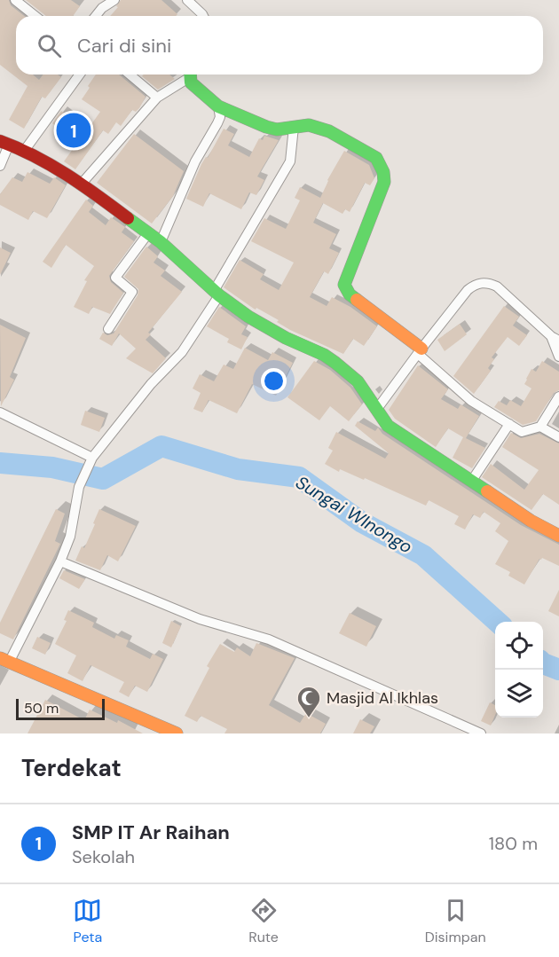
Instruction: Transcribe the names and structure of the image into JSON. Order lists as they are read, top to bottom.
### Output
{
  "water": ["Sungai WInongo"],
  "places": {
    "mosque": ["Masjid Al Ikhlas"]
  },
  "scale_bar": "50 m",
  "page": {
    "search": "Cari di sini",
    "pins": "1",
    "scale": "50 m",
    "heading": "Terdekat",
    "list": [
      {
        "mark": "1",
        "name": "SMP IT Ar Raihan",
        "note": "Sekolah",
        "value": "180 m"
      }
    ],
    "nav": ["Peta", "Rute", "Disimpan"]
  }
}
